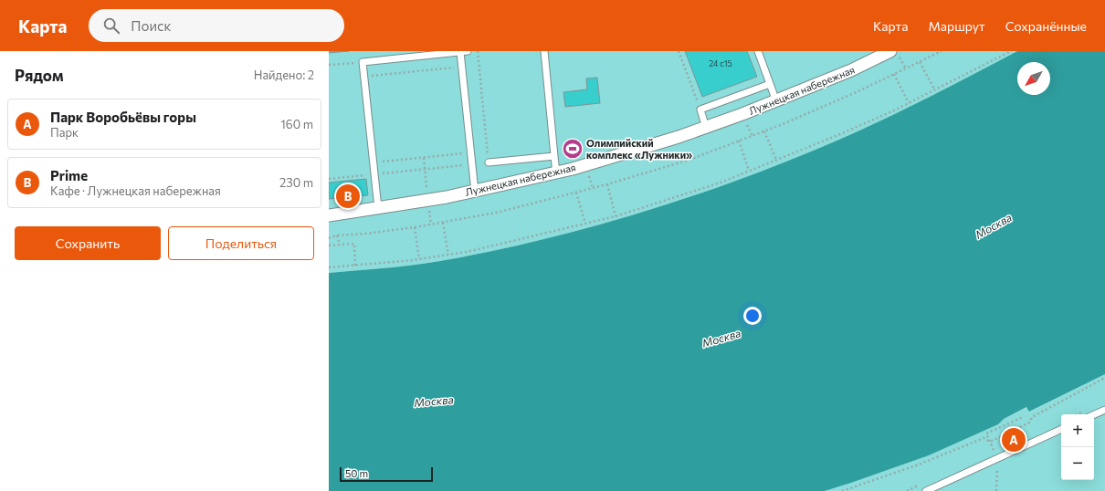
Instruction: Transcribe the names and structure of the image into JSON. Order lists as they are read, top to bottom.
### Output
{
  "streets": {
    "street": ["Лужнецкая набережная"]
  },
  "water": ["Москва"],
  "places": {
    "sports": ["Олимпийский комплекс «Лужники»"]
  },
  "house_numbers": ["24 с15"],
  "scale_bar": "50 m",
  "north": "bottom left",
  "page": {
    "header": "Карта",
    "search": "Поиск",
    "nav": ["Карта", "Маршрут", "Сохранённые"],
    "heading": ["Рядом", "Найдено: 2"],
    "list": [
      {
        "mark": "A",
        "name": "Парк Воробьёвы горы",
        "note": "Парк",
        "value": "160 m"
      },
      {
        "mark": "B",
        "name": "Prime",
        "note": "Кафе · Лужнецкая набережная",
        "value": "230 m"
      }
    ],
    "pins": ["B", "A"],
    "buttons": ["Сохранить", "Поделиться"],
    "map_buttons": ["+", "−"],
    "scale": "50 m"
  }
}
